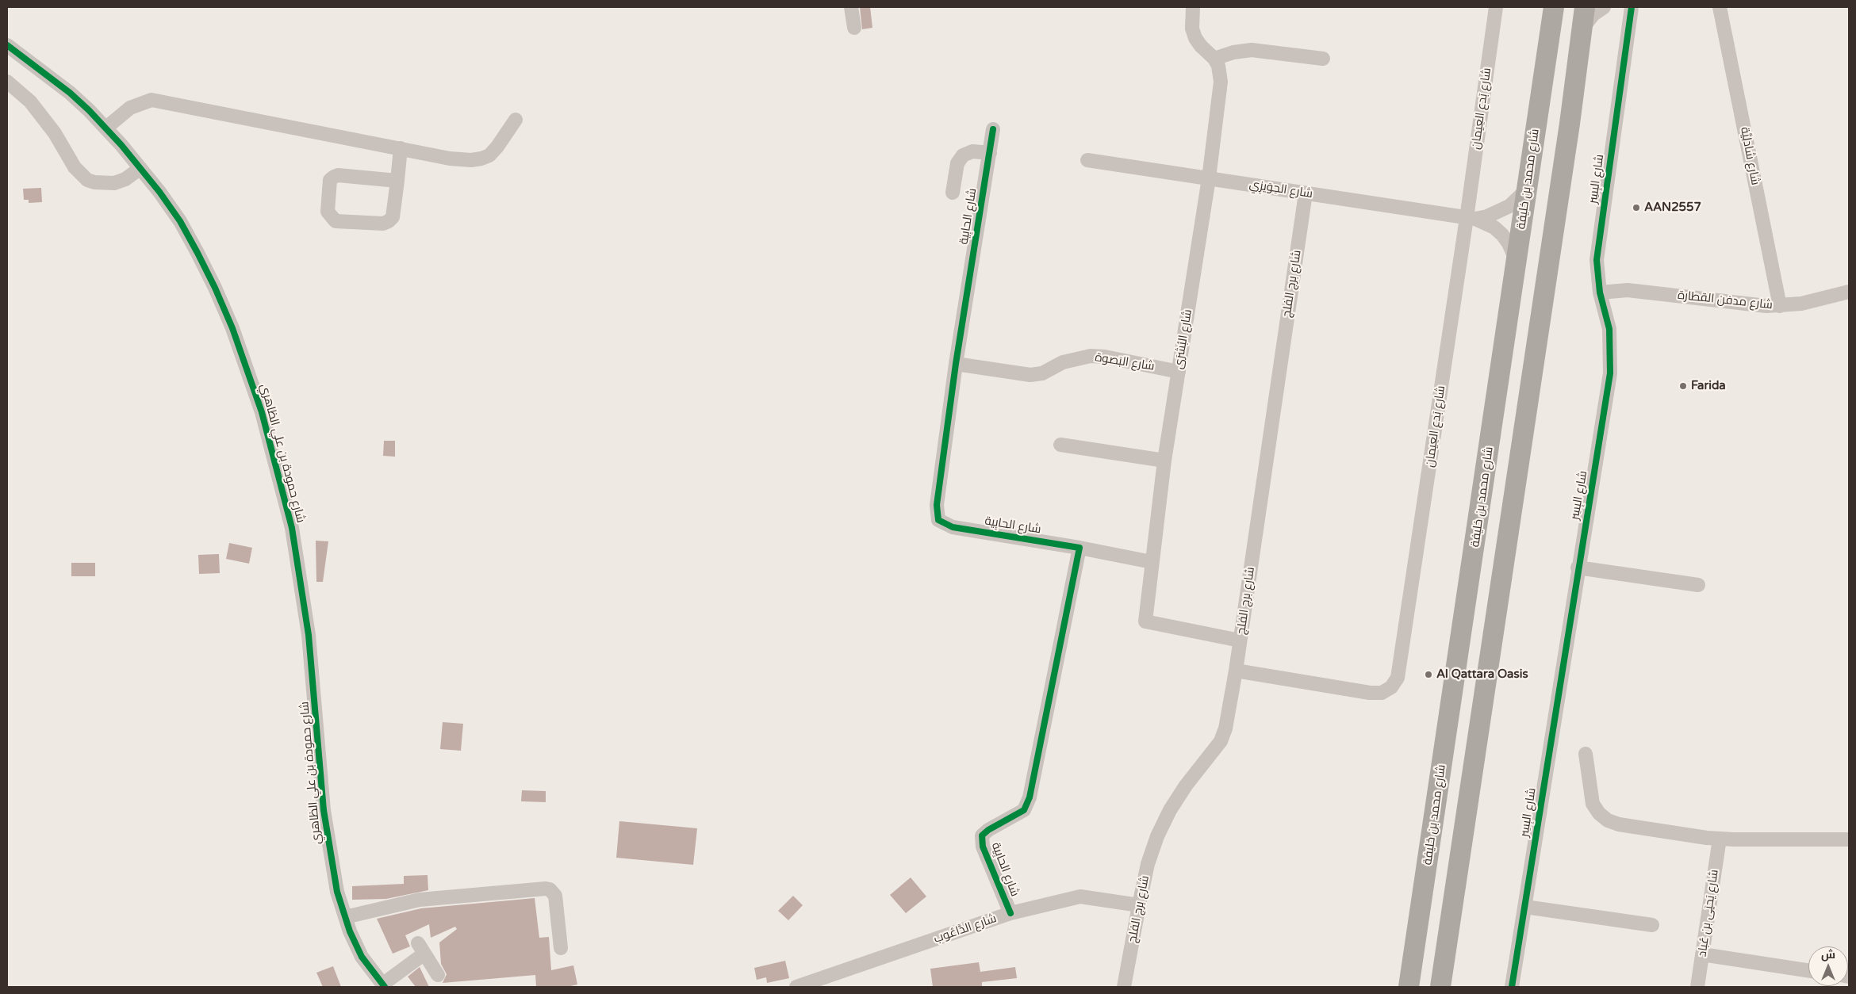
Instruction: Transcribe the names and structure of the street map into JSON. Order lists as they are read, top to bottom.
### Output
{
  "streets": {
    "highway": ["شارع محمد بن خليفة"],
    "street": [
      "شارع بَدع العِيمان",
      "شارع شادلِيَّة",
      "شارع البِسِر",
      "شارع الحِوَيزِي",
      "شارع الحابِية",
      "شارع برج الفلج",
      "شارع مدفن القطارة",
      "شارع البُشرَى",
      "شارع البَصوة",
      "شارع حمودة بن علي الظاهري",
      "شارع يَحيَى بن عُباد",
      "شارع الدَّاعُوب"
    ]
  },
  "crossings": [
    ["شارع بَدع العِيمان", "شارع الحِوَيزِي"],
    ["شارع بَدع العِيمان", "شارع برج الفلج"],
    ["شارع شادلِيَّة", "شارع مدفن القطارة"],
    ["شارع محمد بن خليفة", "شارع الحِوَيزِي"],
    ["شارع البِسِر", "شارع مدفن القطارة"],
    ["شارع الحِوَيزِي", "شارع برج الفلج"],
    ["شارع الحِوَيزِي", "شارع البُشرَى"],
    ["شارع الحابِية", "شارع البَصوة"],
    ["شارع الحابِية", "شارع الدَّاعُوب"],
    ["شارع برج الفلج", "شارع البُشرَى"],
    ["شارع برج الفلج", "شارع الدَّاعُوب"],
    ["شارع البُشرَى", "شارع البَصوة"]
  ],
  "places": ["AAN2557", "Farida", "Al Qattara Oasis"],
  "north": "top"
}
